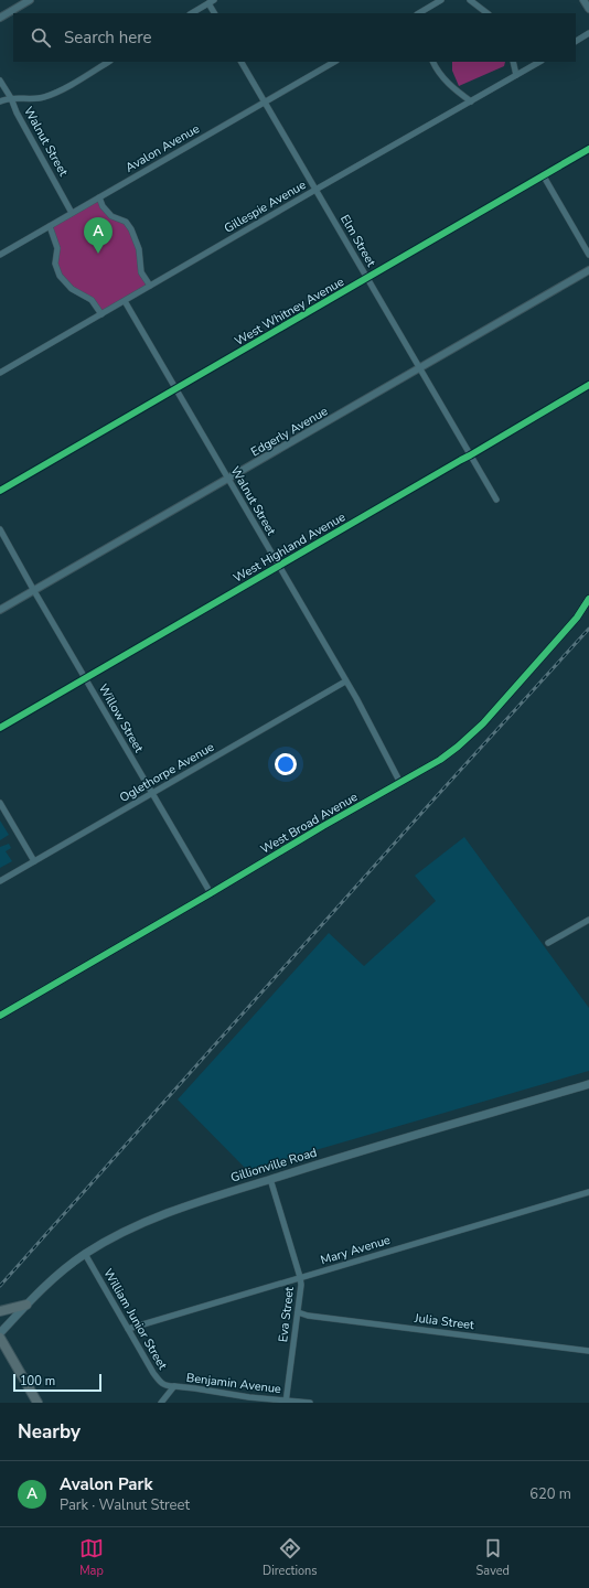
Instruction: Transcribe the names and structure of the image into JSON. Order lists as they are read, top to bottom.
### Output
{
  "streets": {
    "main road": ["Gillionville Road"],
    "street": [
      "Walnut Street",
      "Avalon Avenue",
      "Gillespie Avenue",
      "Elm Street",
      "West Whitney Avenue",
      "Edgerly Avenue",
      "West Highland Avenue",
      "Willow Street",
      "Oglethorpe Avenue",
      "West Broad Avenue",
      "Mary Avenue",
      "Eva Street",
      "William Junior Street",
      "Julia Street",
      "Benjamin Avenue"
    ]
  },
  "crossings": [
    ["Walnut Street", "Avalon Avenue"],
    ["Walnut Street", "Gillespie Avenue"],
    ["Walnut Street", "West Whitney Avenue"],
    ["Walnut Street", "Edgerly Avenue"],
    ["Walnut Street", "West Highland Avenue"],
    ["Walnut Street", "Oglethorpe Avenue"],
    ["Walnut Street", "West Broad Avenue"],
    ["Avalon Avenue", "Elm Street"],
    ["Gillespie Avenue", "Elm Street"],
    ["Elm Street", "West Whitney Avenue"],
    ["Elm Street", "Edgerly Avenue"],
    ["Elm Street", "West Highland Avenue"],
    ["Edgerly Avenue", "Willow Street"],
    ["West Highland Avenue", "Willow Street"],
    ["Willow Street", "Oglethorpe Avenue"],
    ["Willow Street", "West Broad Avenue"],
    ["Gillionville Road", "Eva Street"],
    ["Gillionville Road", "William Junior Street"],
    ["Mary Avenue", "Eva Street"],
    ["Mary Avenue", "William Junior Street"],
    ["Eva Street", "Julia Street"],
    ["Eva Street", "Benjamin Avenue"],
    ["William Junior Street", "Benjamin Avenue"]
  ],
  "scale_bar": "100 m",
  "page": {
    "search": "Search here",
    "pins": "A",
    "scale": "100 m",
    "heading": "Nearby",
    "list": [
      {
        "mark": "A",
        "name": "Avalon Park",
        "note": "Park · Walnut Street",
        "value": "620 m"
      }
    ],
    "nav": ["Map", "Directions", "Saved"]
  }
}
